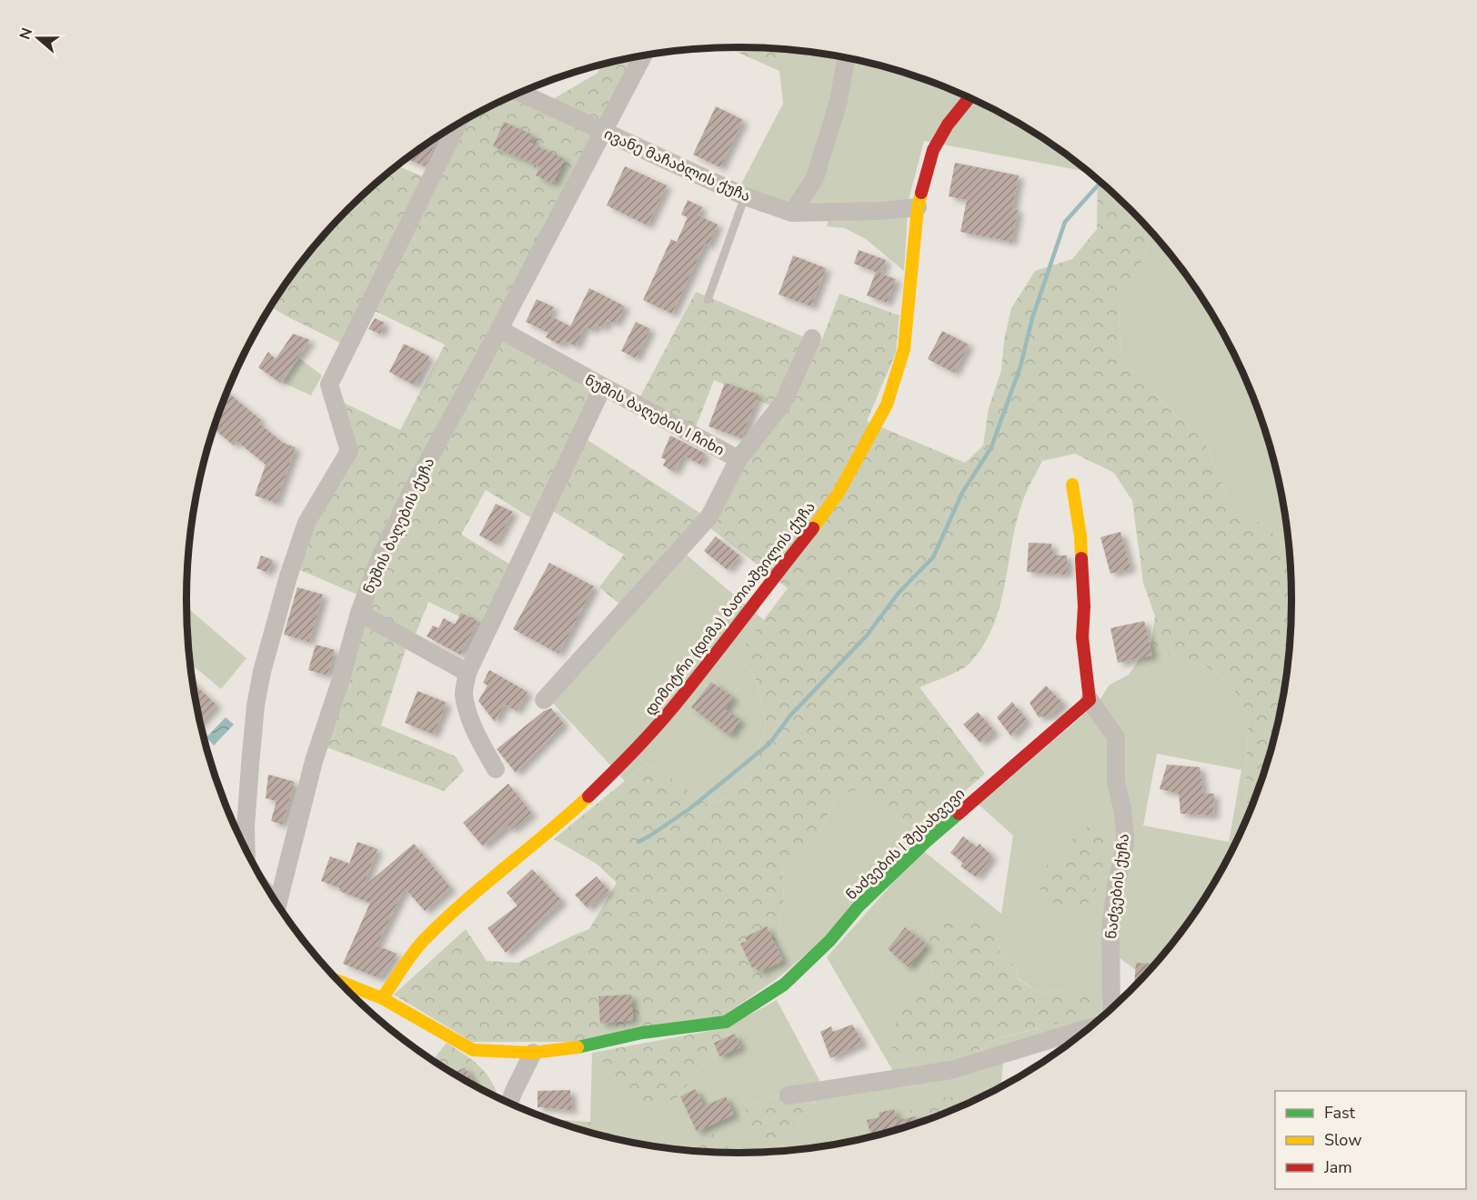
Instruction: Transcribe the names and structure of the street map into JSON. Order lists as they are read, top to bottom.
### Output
{
  "streets": {
    "street": [
      "ივანე მაჩაბლის ქუჩა",
      "ნუშის ბაღების I ჩიხი",
      "ნუშის ბაღების ქუჩა",
      "დიმიტრი (დიმა) ბათიაშვილის ქუჩა",
      "ნაძვების I შესახვევი",
      "ნაძვების ქუჩა"
    ]
  },
  "crossings": [
    ["ივანე მაჩაბლის ქუჩა", "ნუშის ბაღების ქუჩა"],
    ["ივანე მაჩაბლის ქუჩა", "დიმიტრი (დიმა) ბათიაშვილის ქუჩა"],
    ["ნუშის ბაღების I ჩიხი", "ნუშის ბაღების ქუჩა"],
    ["ნაძვების I შესახვევი", "ნაძვების ქუჩა"]
  ],
  "legend": ["Fast", "Slow", "Jam"],
  "north": "left"
}
